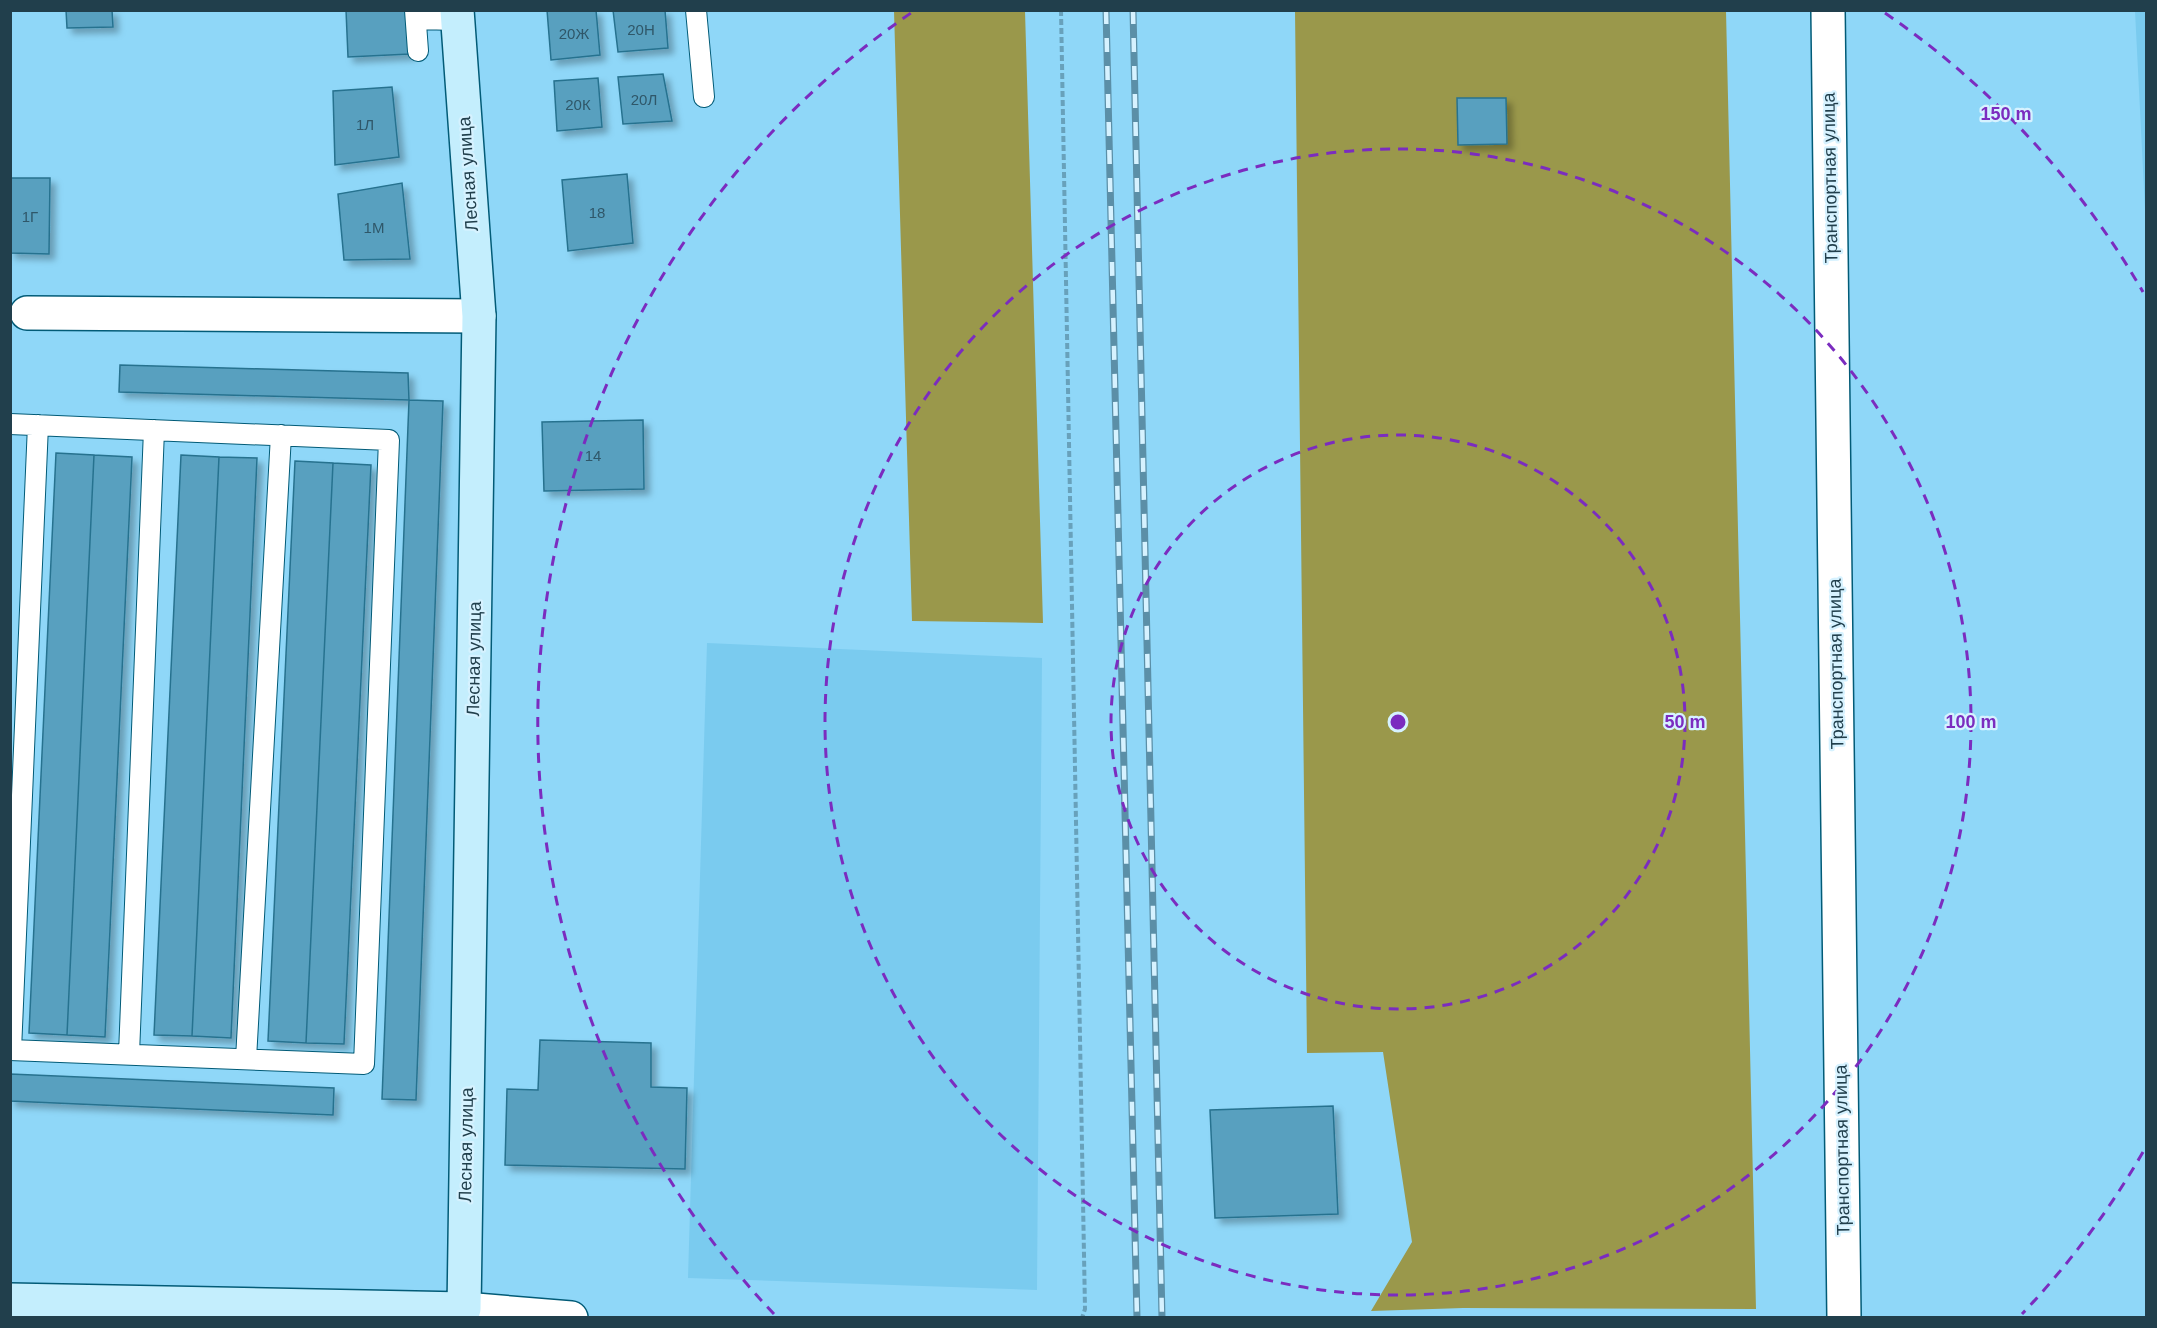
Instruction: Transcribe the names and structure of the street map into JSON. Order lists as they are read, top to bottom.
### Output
{
  "streets": {
    "street": ["Лесная улица", "Транспортная улица"]
  },
  "house_numbers": [
    "20Н",
    "20Ж",
    "20Л",
    "20К",
    "1Л",
    "18",
    "1Г",
    "1М",
    "14"
  ],
  "rings": ["150 m", "50 m", "100 m"]
}
